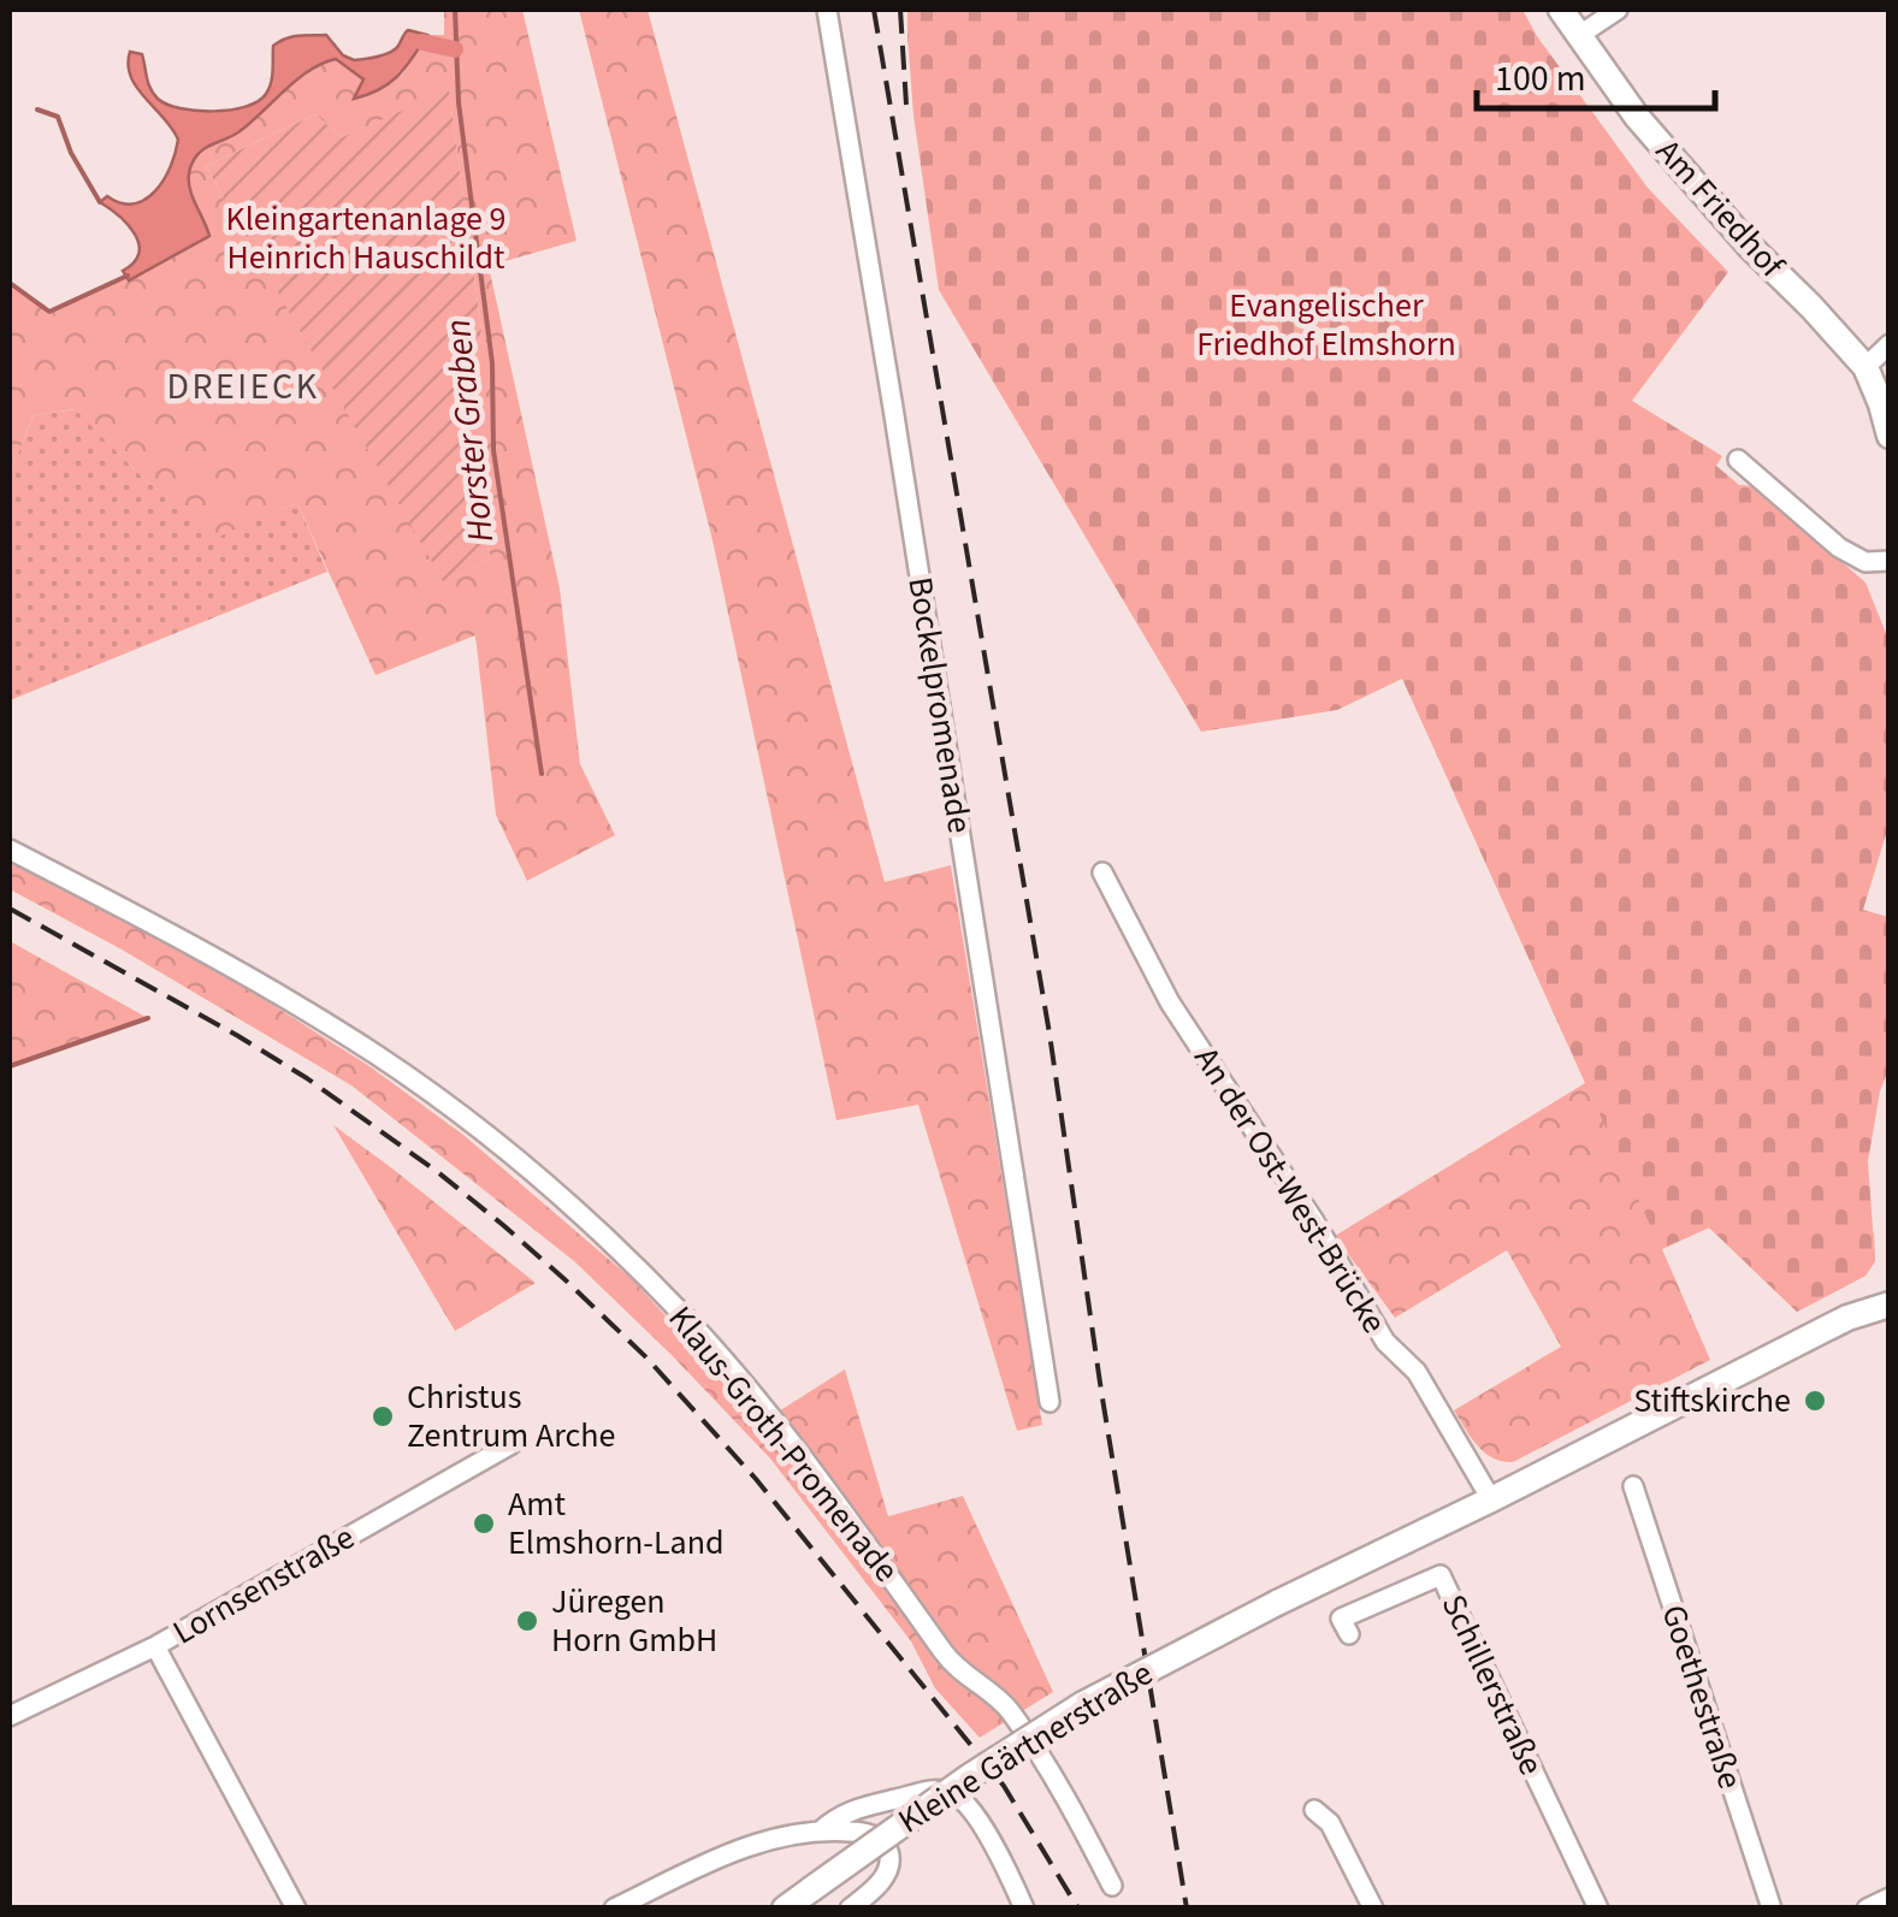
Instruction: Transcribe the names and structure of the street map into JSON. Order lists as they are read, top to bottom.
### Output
{
  "streets": {
    "main road": ["Am Friedhof", "Kleine Gärtnerstraße"],
    "street": [
      "Bockelpromenade",
      "An der Ost-West-Brücke",
      "Klaus-Groth-Promenade",
      "Lornsenstraße",
      "Schillerstraße",
      "Goethestraße"
    ]
  },
  "crossings": [
    ["An der Ost-West-Brücke", "Kleine Gärtnerstraße"]
  ],
  "districts": ["DREIECK"],
  "water": ["Horster Graben"],
  "parks": ["Kleingartenanlage 9 Heinrich Hauschildt", "Evangelischer Friedhof Elmshorn"],
  "places": [
    "Stiftskirche",
    "Christus Zentrum Arche",
    "Amt Elmshorn-Land",
    "Jüregen Horn GmbH"
  ],
  "scale_bar": "100 m"
}
